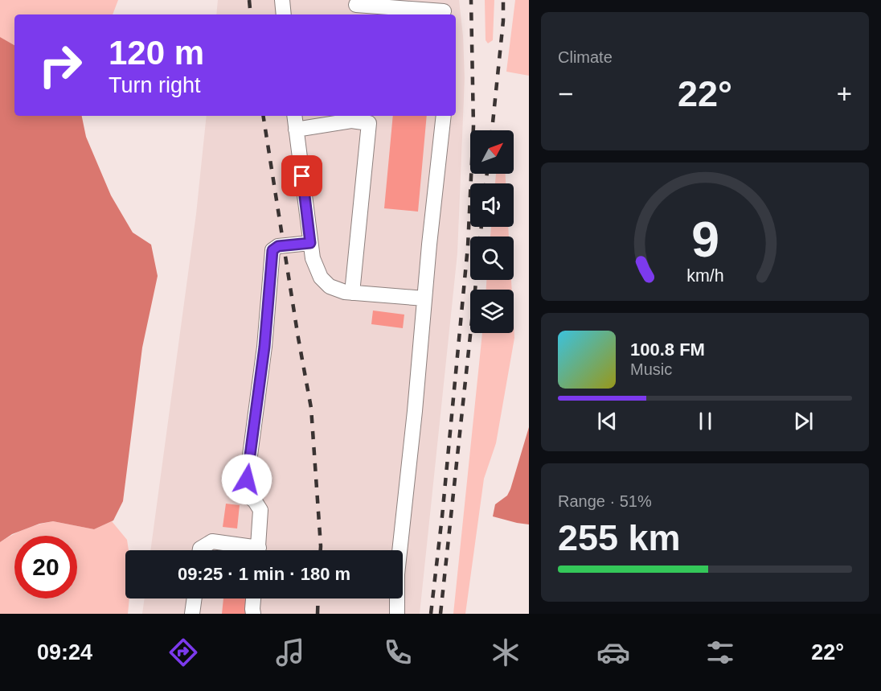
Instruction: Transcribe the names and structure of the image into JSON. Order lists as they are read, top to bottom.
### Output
{
  "north": "top right",
  "page": {
    "tile": [
      "Climate",
      ["Range · 51%", "255 km"]
    ],
    "turn": ["120 m", "Turn right"],
    "heat": ["−", "22°", "+"],
    "song": ["100.8 FM", "Music"],
    "limit": "20",
    "trip": "09:25 · 1 min · 180 m",
    "tabs": ["09:24", "22°"],
    "gauge": ["9", "km/h"]
  }
}
